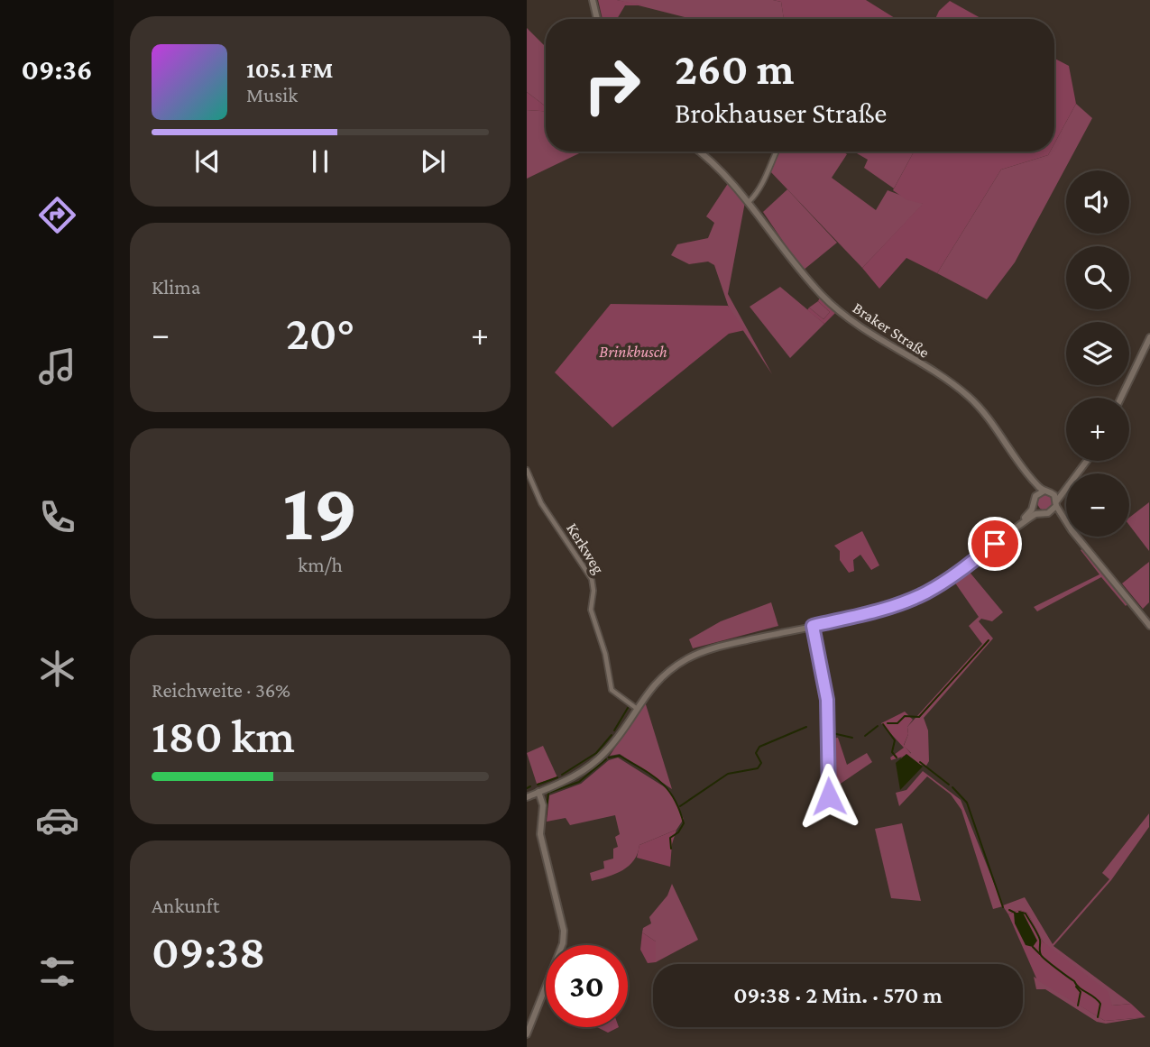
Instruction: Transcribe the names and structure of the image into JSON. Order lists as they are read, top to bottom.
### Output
{
  "streets": {
    "street": ["Braker Straße", "Kerkweg"]
  },
  "parks": ["Brinkbusch"],
  "page": {
    "tabs": "09:36",
    "turn": ["260 m", "Brokhauser Straße"],
    "song": ["105.1 FM", "Musik"],
    "map_buttons": ["+", "−"],
    "tile": [
      "Klima",
      ["19", "km/h"],
      ["Reichweite · 36%", "180 km"],
      ["Ankunft", "09:38"]
    ],
    "heat": ["−", "20°", "+"],
    "limit": "30",
    "trip": "09:38 · 2 Min. · 570 m"
  }
}
